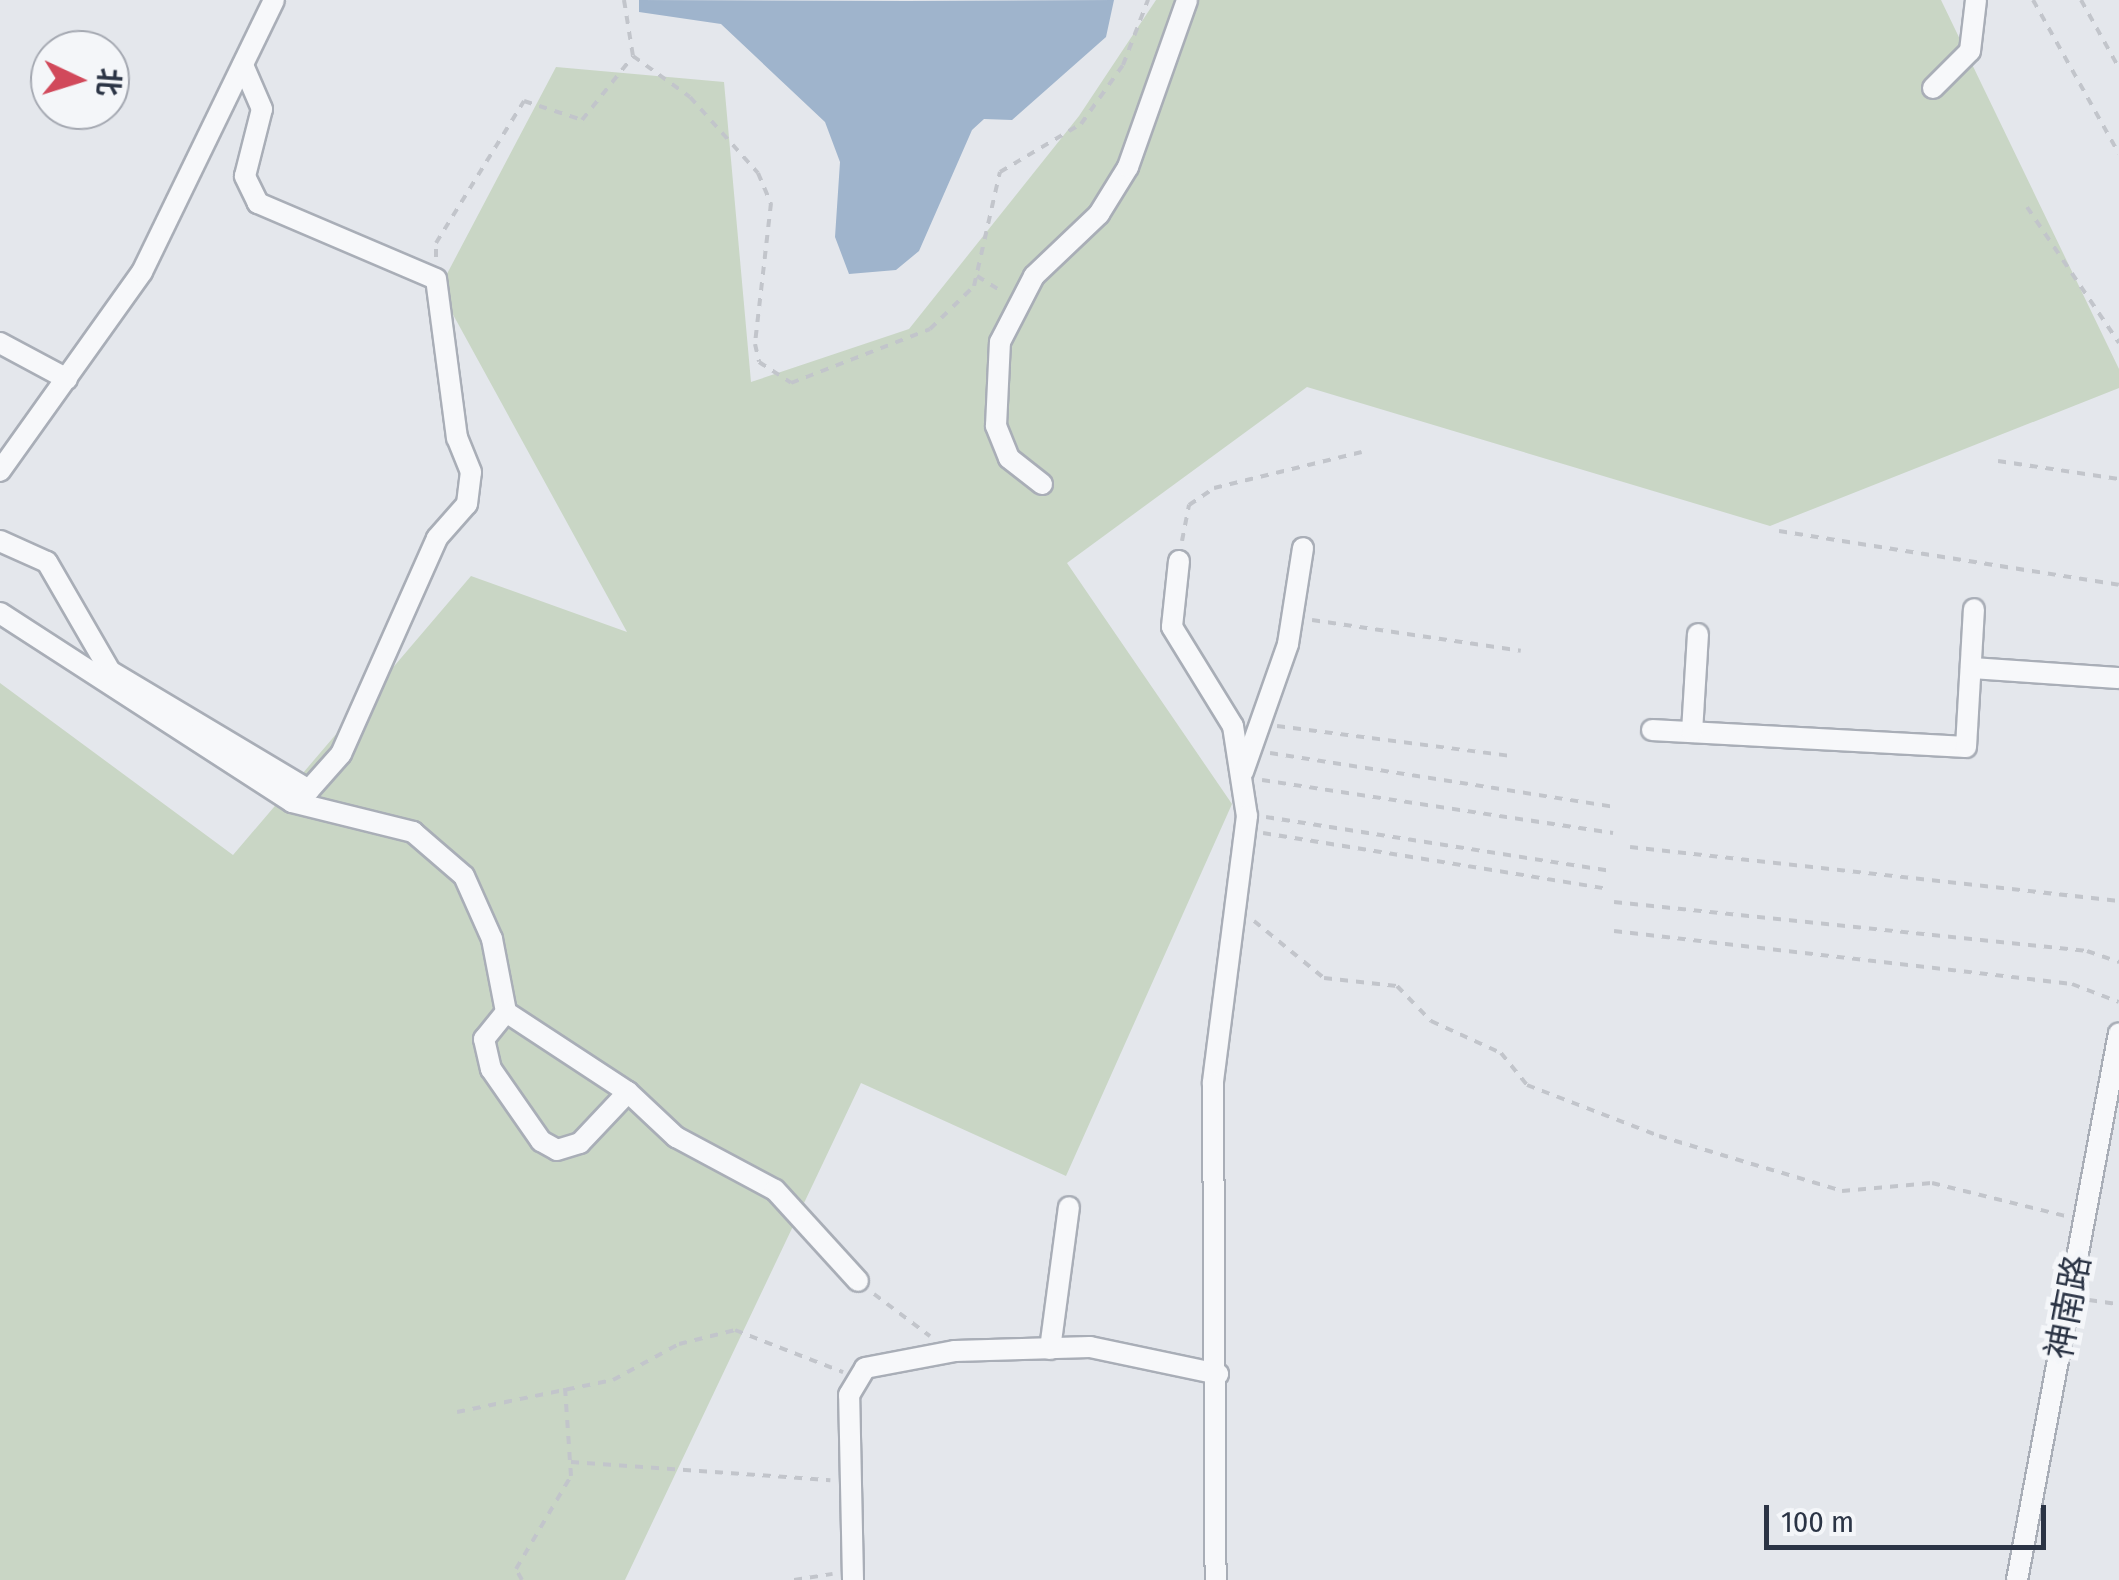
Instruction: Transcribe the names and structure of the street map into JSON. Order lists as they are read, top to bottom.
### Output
{
  "streets": {
    "street": ["神南路"]
  },
  "scale_bar": "100 m",
  "north": "right"
}
